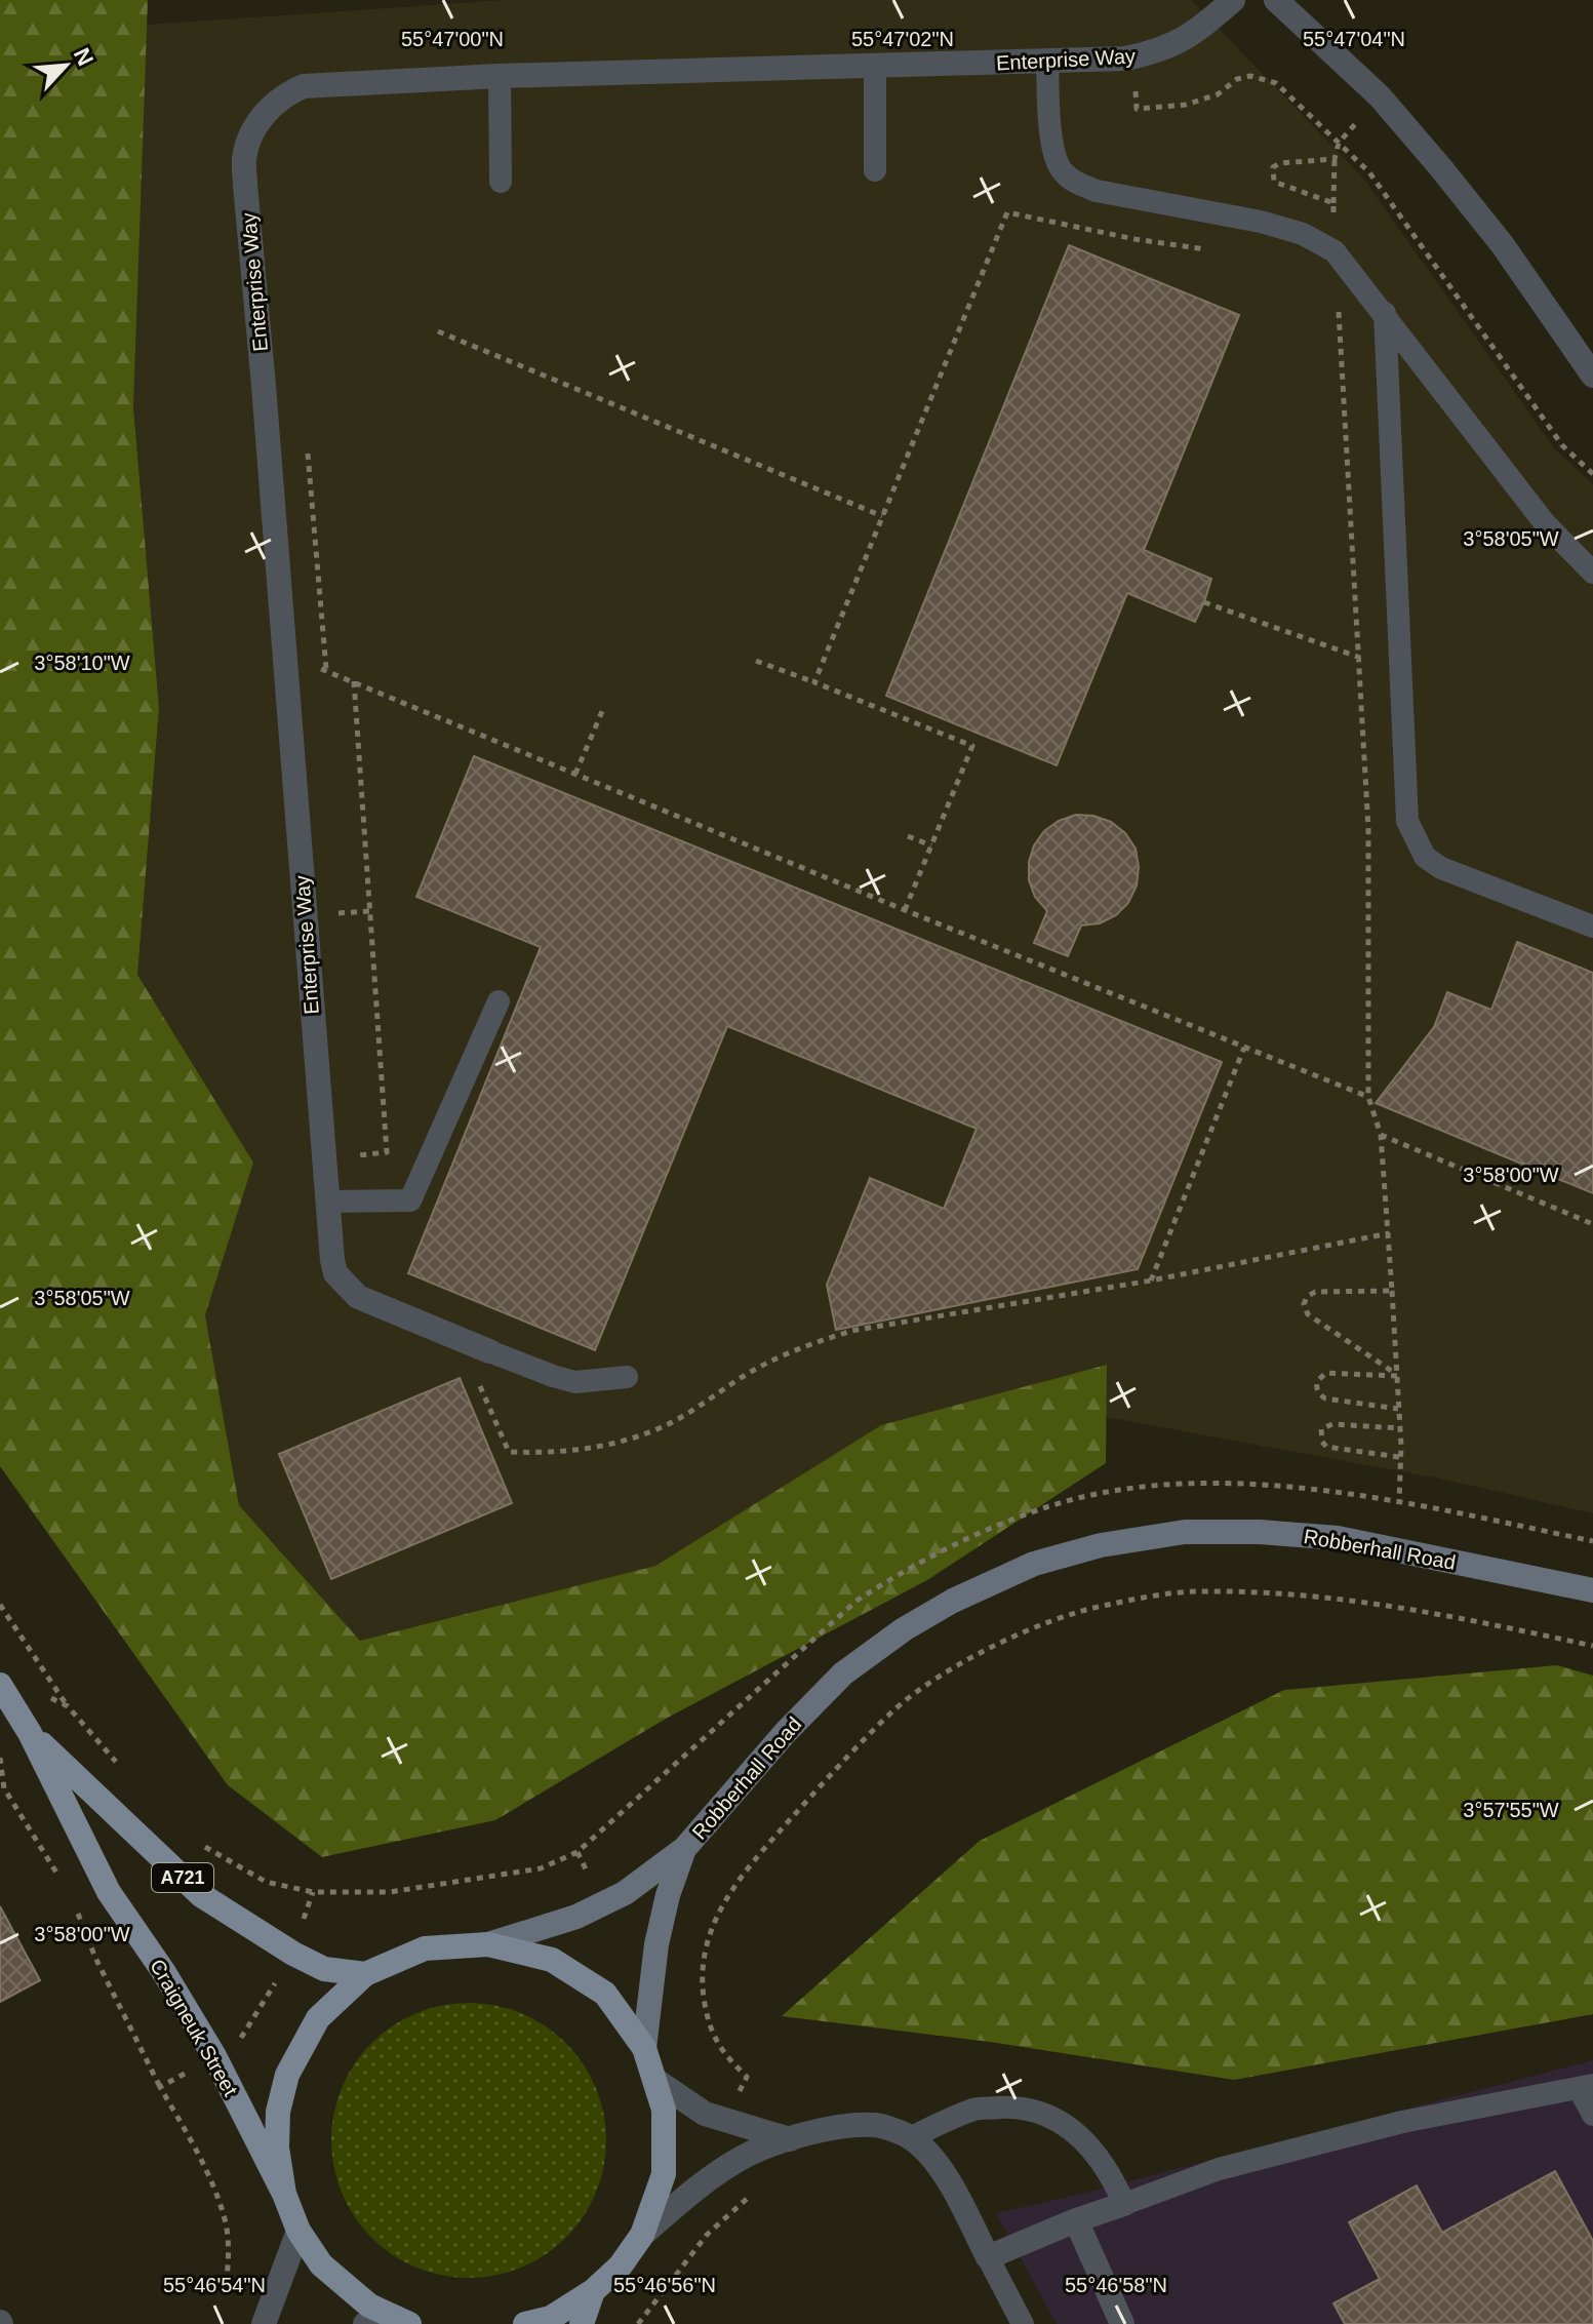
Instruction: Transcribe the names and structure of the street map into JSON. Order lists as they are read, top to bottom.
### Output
{
  "streets": {
    "main road": ["A721", "Craigneuk Street"],
    "street": ["Enterprise Way", "Robberhall Road"]
  },
  "crossings": [
    ["Robberhall Road", "Craigneuk Street"]
  ],
  "north": "top right",
  "coordinates": [
    "55°47'00\"N",
    "55°47'02\"N",
    "55°47'04\"N",
    "3°58'05\"W",
    "3°58'10\"W",
    "3°58'00\"W",
    "3°57'55\"W",
    "55°46'54\"N",
    "55°46'56\"N",
    "55°46'58\"N"
  ]
}
